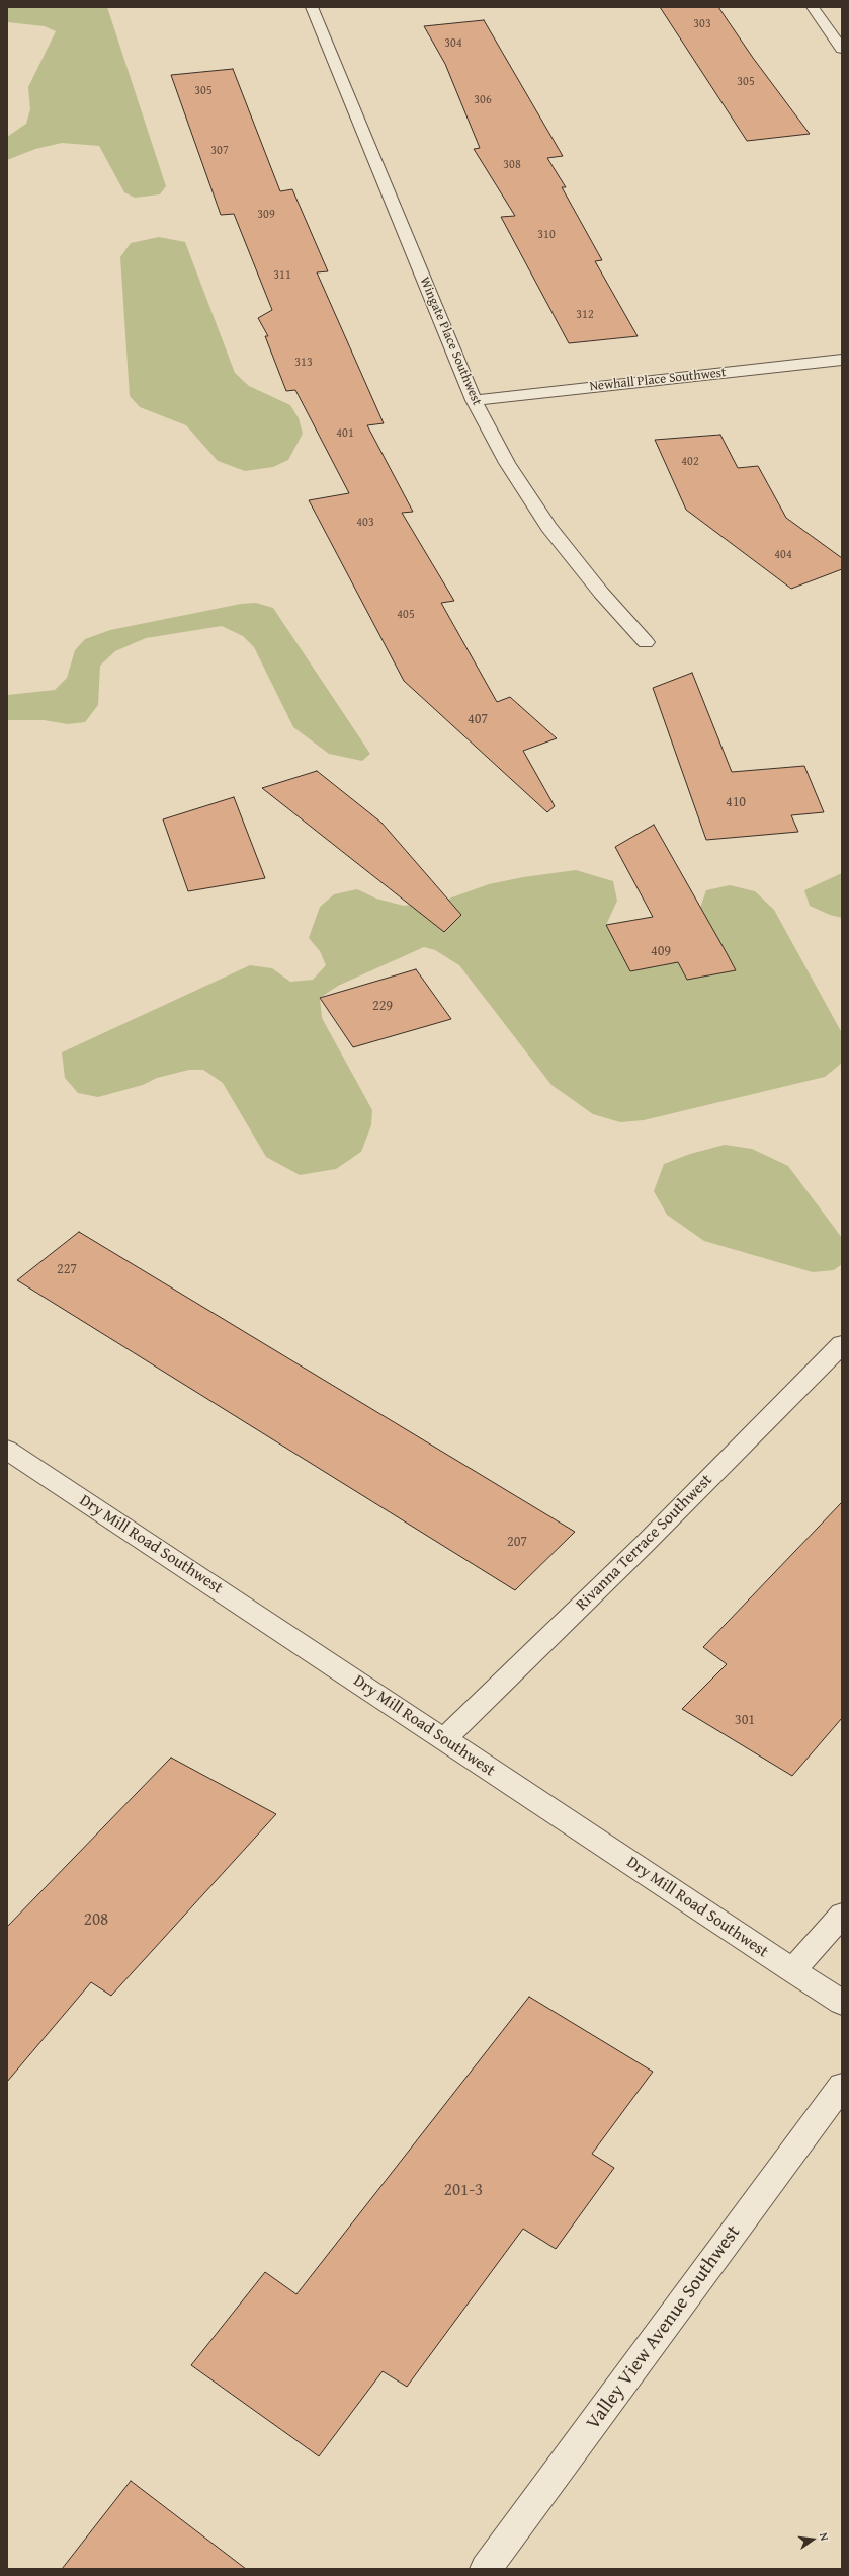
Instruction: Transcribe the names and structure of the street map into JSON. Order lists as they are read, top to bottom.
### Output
{
  "streets": {
    "street": [
      "Wingate Place Southwest",
      "Newhall Place Southwest",
      "Rivanna Terrace Southwest",
      "Dry Mill Road Southwest",
      "Valley View Avenue Southwest"
    ]
  },
  "crossings": [
    ["Wingate Place Southwest", "Newhall Place Southwest"],
    ["Rivanna Terrace Southwest", "Dry Mill Road Southwest"]
  ],
  "house_numbers": [
    "303",
    "304",
    "305",
    "305",
    "306",
    "307",
    "308",
    "309",
    "310",
    "311",
    "312",
    "313",
    "401",
    "402",
    "403",
    "404",
    "405",
    "407",
    "410",
    "409",
    "229",
    "227",
    "207",
    "301",
    "208",
    "201-3"
  ],
  "north": "right"
}
